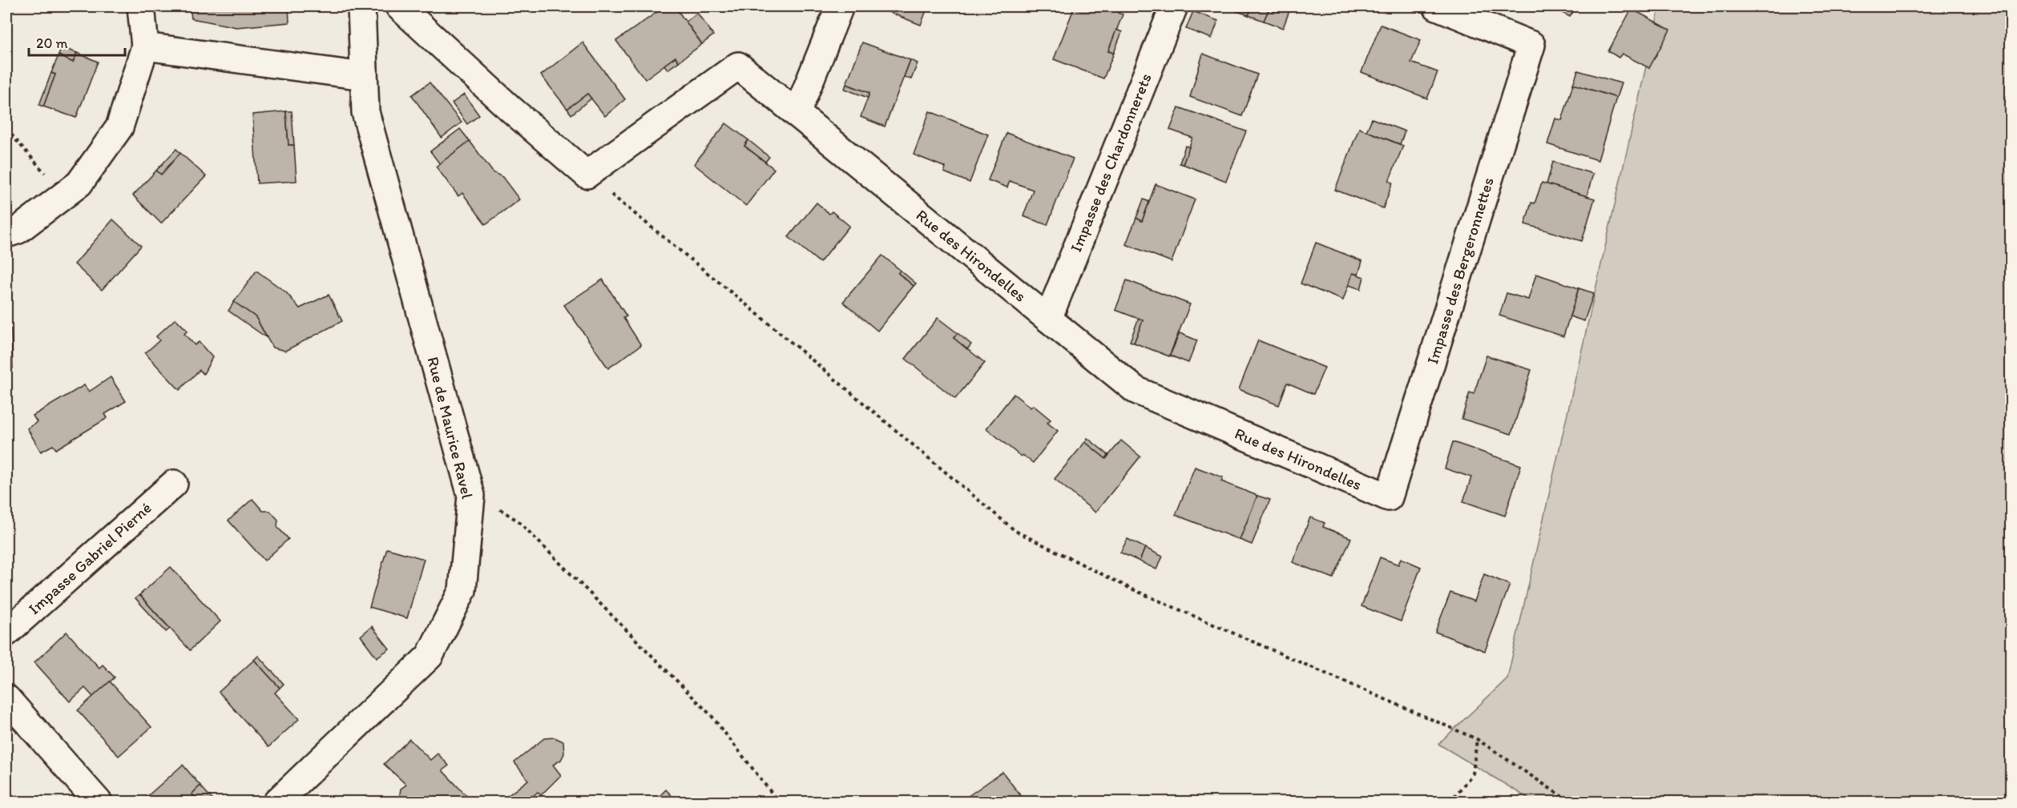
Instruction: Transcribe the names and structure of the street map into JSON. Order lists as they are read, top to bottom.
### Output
{
  "streets": {
    "street": [
      "Impasse des Chardonnerets",
      "Rue des Hirondelles",
      "Impasse des Bergeronnettes",
      "Rue de Maurice Ravel",
      "Impasse Gabriel Pierné"
    ]
  },
  "crossings": [
    ["Impasse des Chardonnerets", "Rue des Hirondelles"],
    ["Rue des Hirondelles", "Impasse des Bergeronnettes"]
  ],
  "scale_bar": "20 m"
}
